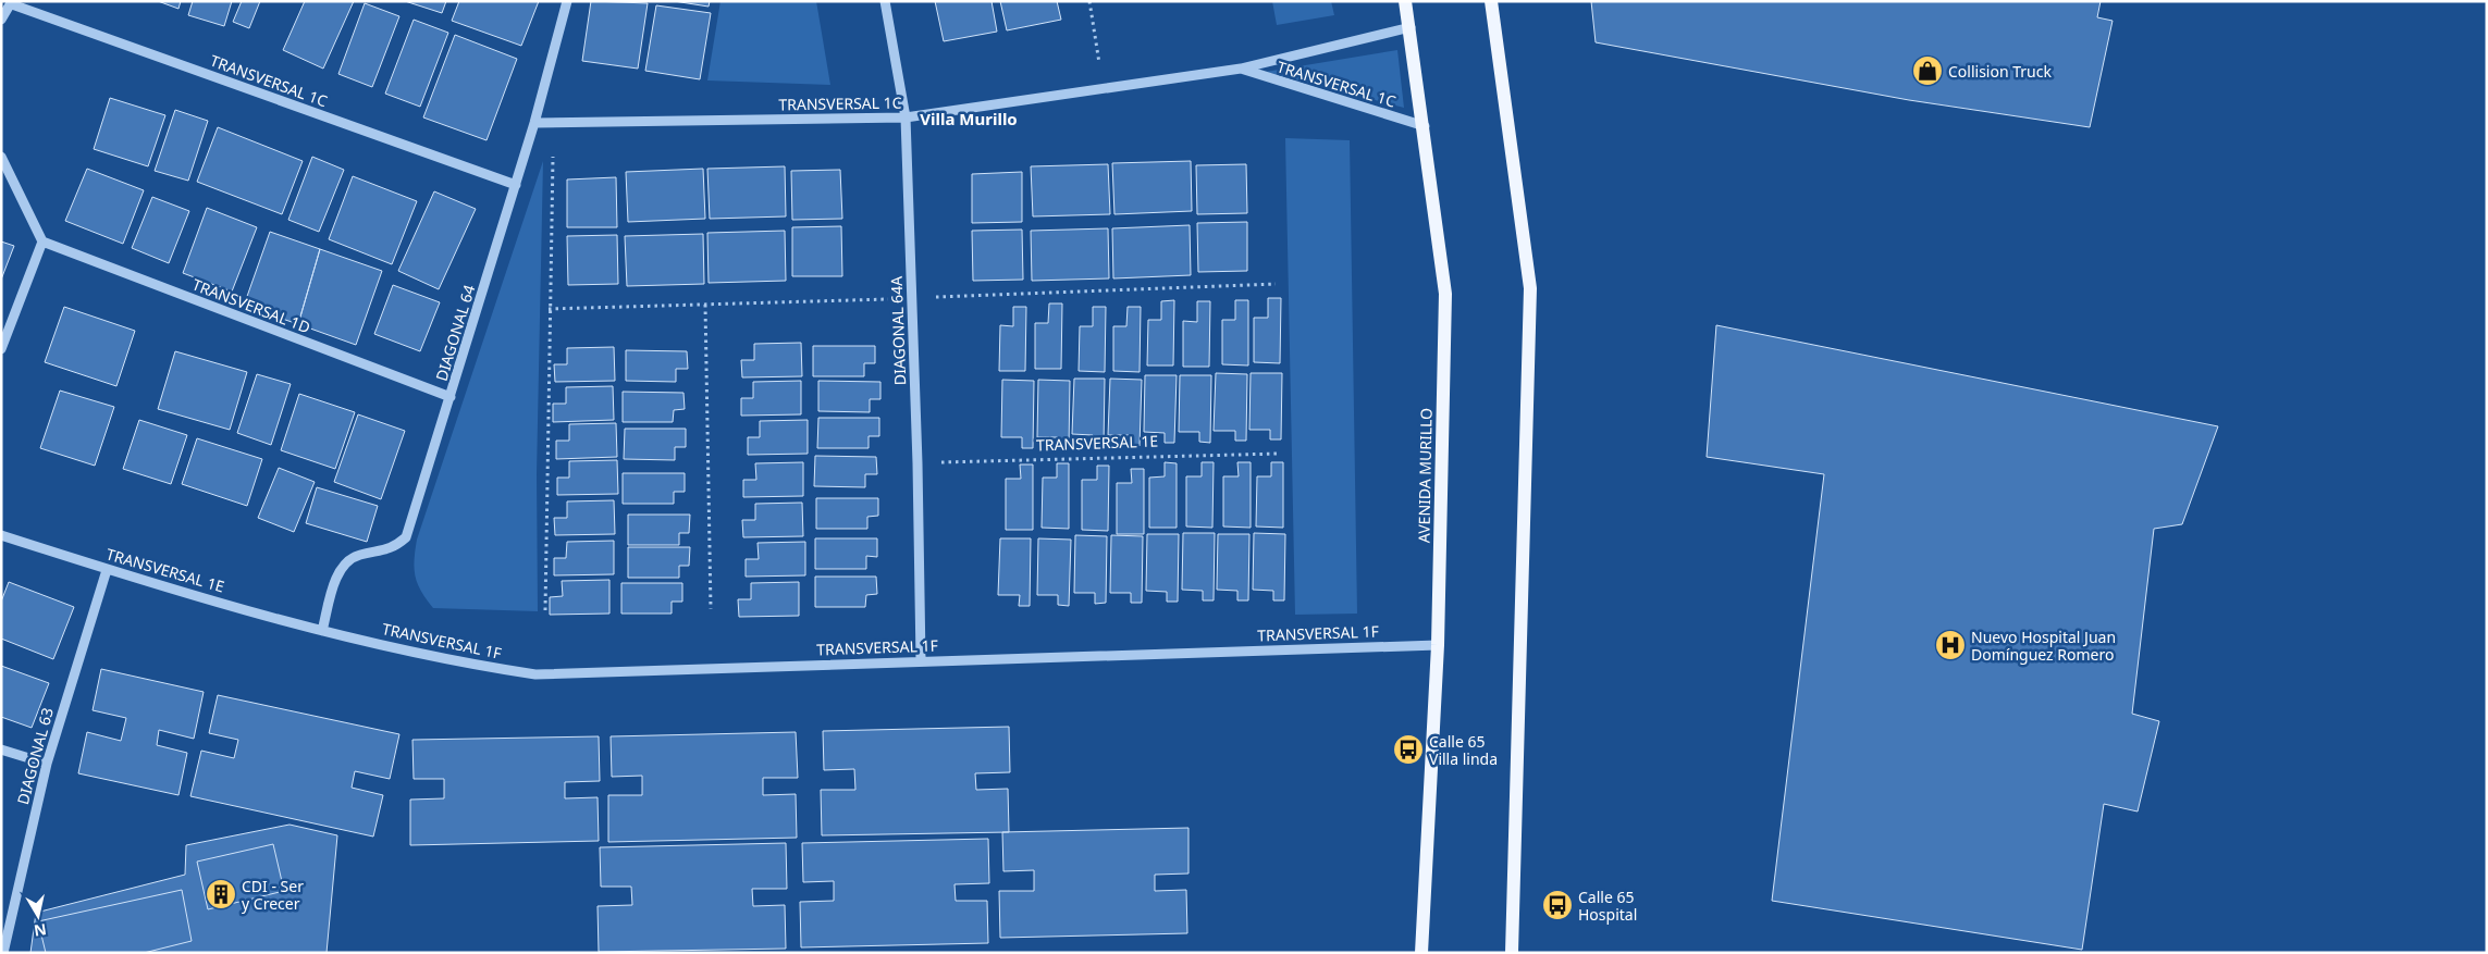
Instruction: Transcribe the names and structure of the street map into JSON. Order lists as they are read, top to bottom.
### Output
{
  "streets": {
    "main road": ["AVENIDA MURILLO"],
    "street": [
      "TRANSVERSAL 1C",
      "TRANSVERSAL 1D",
      "DIAGONAL 64A",
      "DIAGONAL 64",
      "TRANSVERSAL 1E",
      "TRANSVERSAL 1F",
      "DIAGONAL 63"
    ]
  },
  "crossings": [
    ["TRANSVERSAL 1C", "DIAGONAL 64A"],
    ["TRANSVERSAL 1C", "DIAGONAL 64"],
    ["TRANSVERSAL 1C", "AVENIDA MURILLO"],
    ["TRANSVERSAL 1D", "DIAGONAL 64"],
    ["DIAGONAL 64A", "TRANSVERSAL 1E"],
    ["DIAGONAL 64A", "TRANSVERSAL 1F"],
    ["DIAGONAL 64", "TRANSVERSAL 1E"],
    ["DIAGONAL 64", "TRANSVERSAL 1F"],
    ["TRANSVERSAL 1E", "TRANSVERSAL 1F"],
    ["TRANSVERSAL 1E", "DIAGONAL 63"],
    ["AVENIDA MURILLO", "TRANSVERSAL 1F"]
  ],
  "districts": ["Villa Murillo"],
  "places": {
    "shop": ["Collision Truck"],
    "hospital": ["Nuevo Hospital Juan Domínguez Romero"],
    "bus stop": ["Calle 65 Villa linda", "Calle 65 Hospital"],
    "building": ["CDI - Ser y Crecer"]
  },
  "north": "bottom"
}
